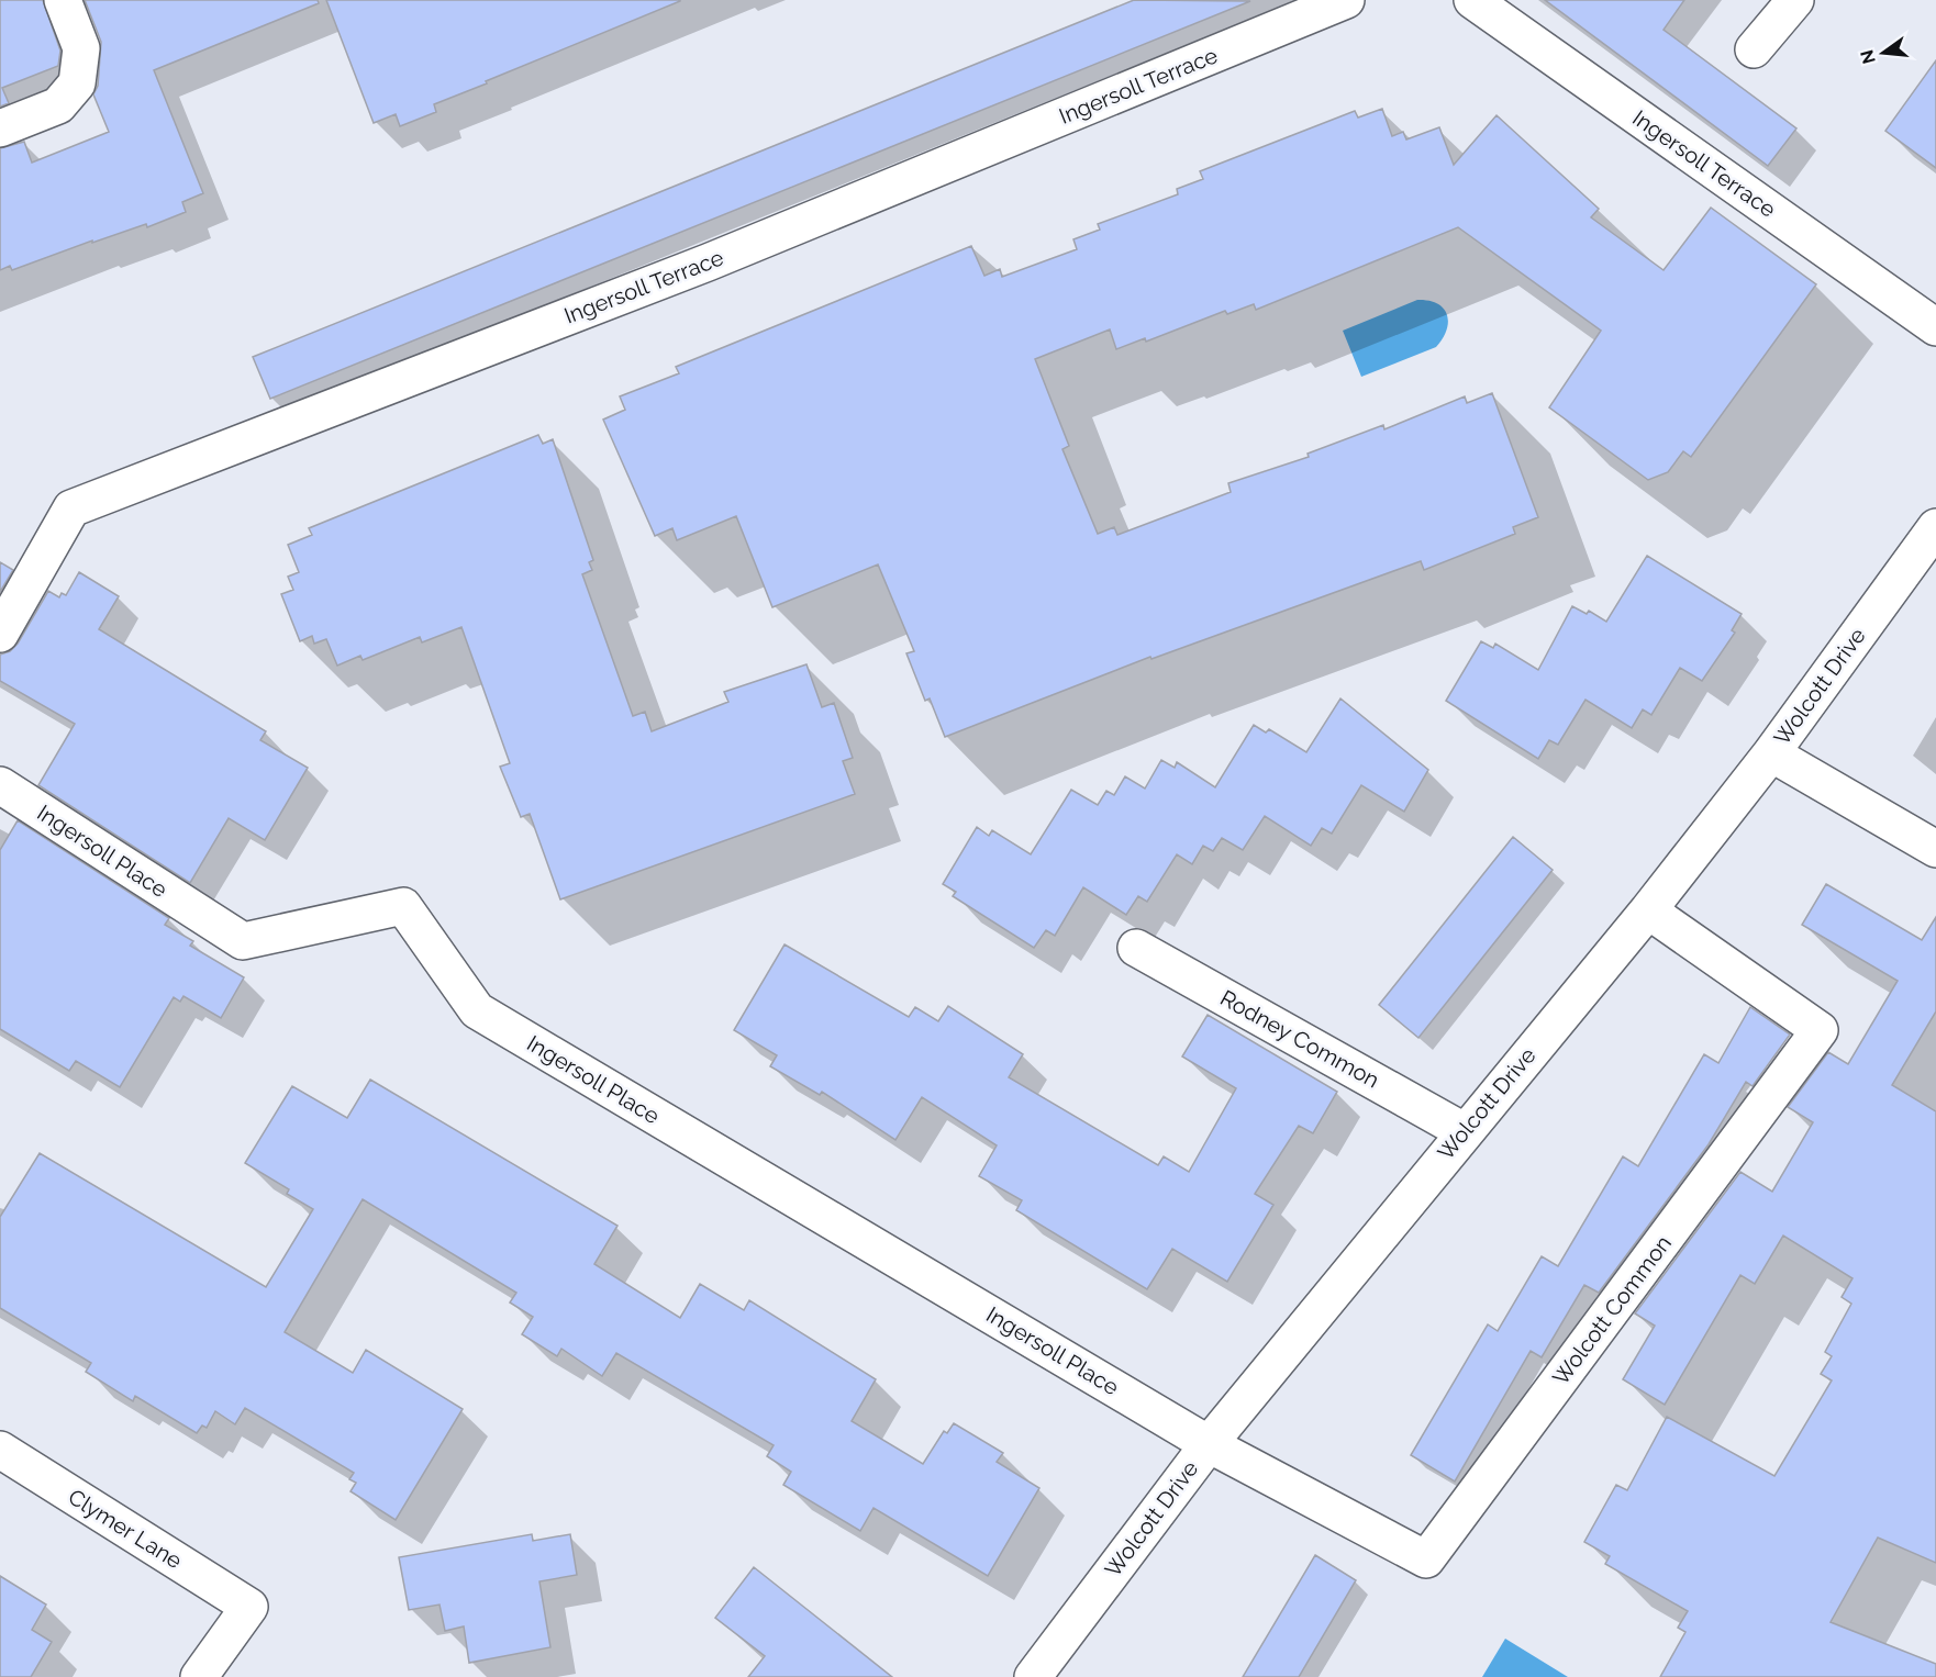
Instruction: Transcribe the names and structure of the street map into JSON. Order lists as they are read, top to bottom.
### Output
{
  "streets": {
    "street": [
      "Ingersoll Terrace",
      "Wolcott Drive",
      "Ingersoll Place",
      "Rodney Common",
      "Wolcott Common",
      "Clymer Lane"
    ]
  },
  "crossings": [
    ["Wolcott Drive", "Ingersoll Place"],
    ["Wolcott Drive", "Rodney Common"],
    ["Wolcott Drive", "Wolcott Common"],
    ["Ingersoll Place", "Wolcott Common"]
  ],
  "north": "left"
}
